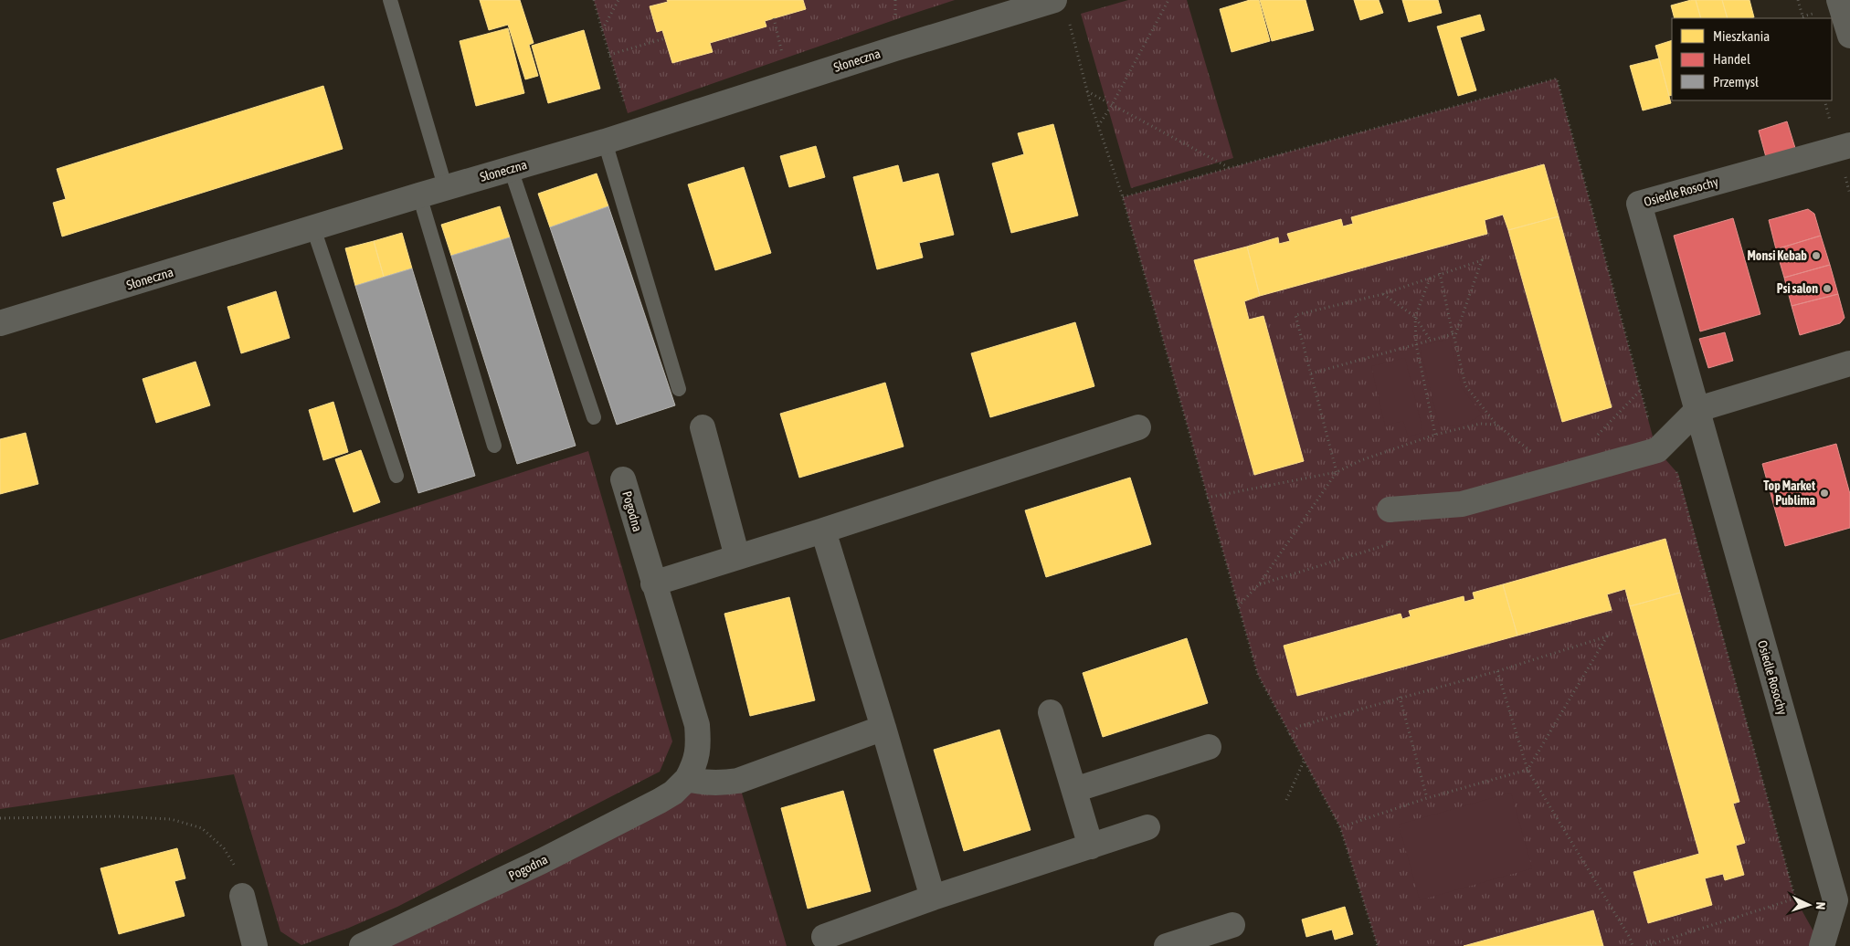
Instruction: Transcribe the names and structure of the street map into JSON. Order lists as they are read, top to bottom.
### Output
{
  "streets": {
    "street": ["Słoneczna", "Osiedle Rosochy", "Pogodna"]
  },
  "places": ["Monsi Kebab", "Psi salon", "Top Market Publima"],
  "legend": ["Mieszkania", "Handel", "Przemysł"],
  "north": "right"
}
